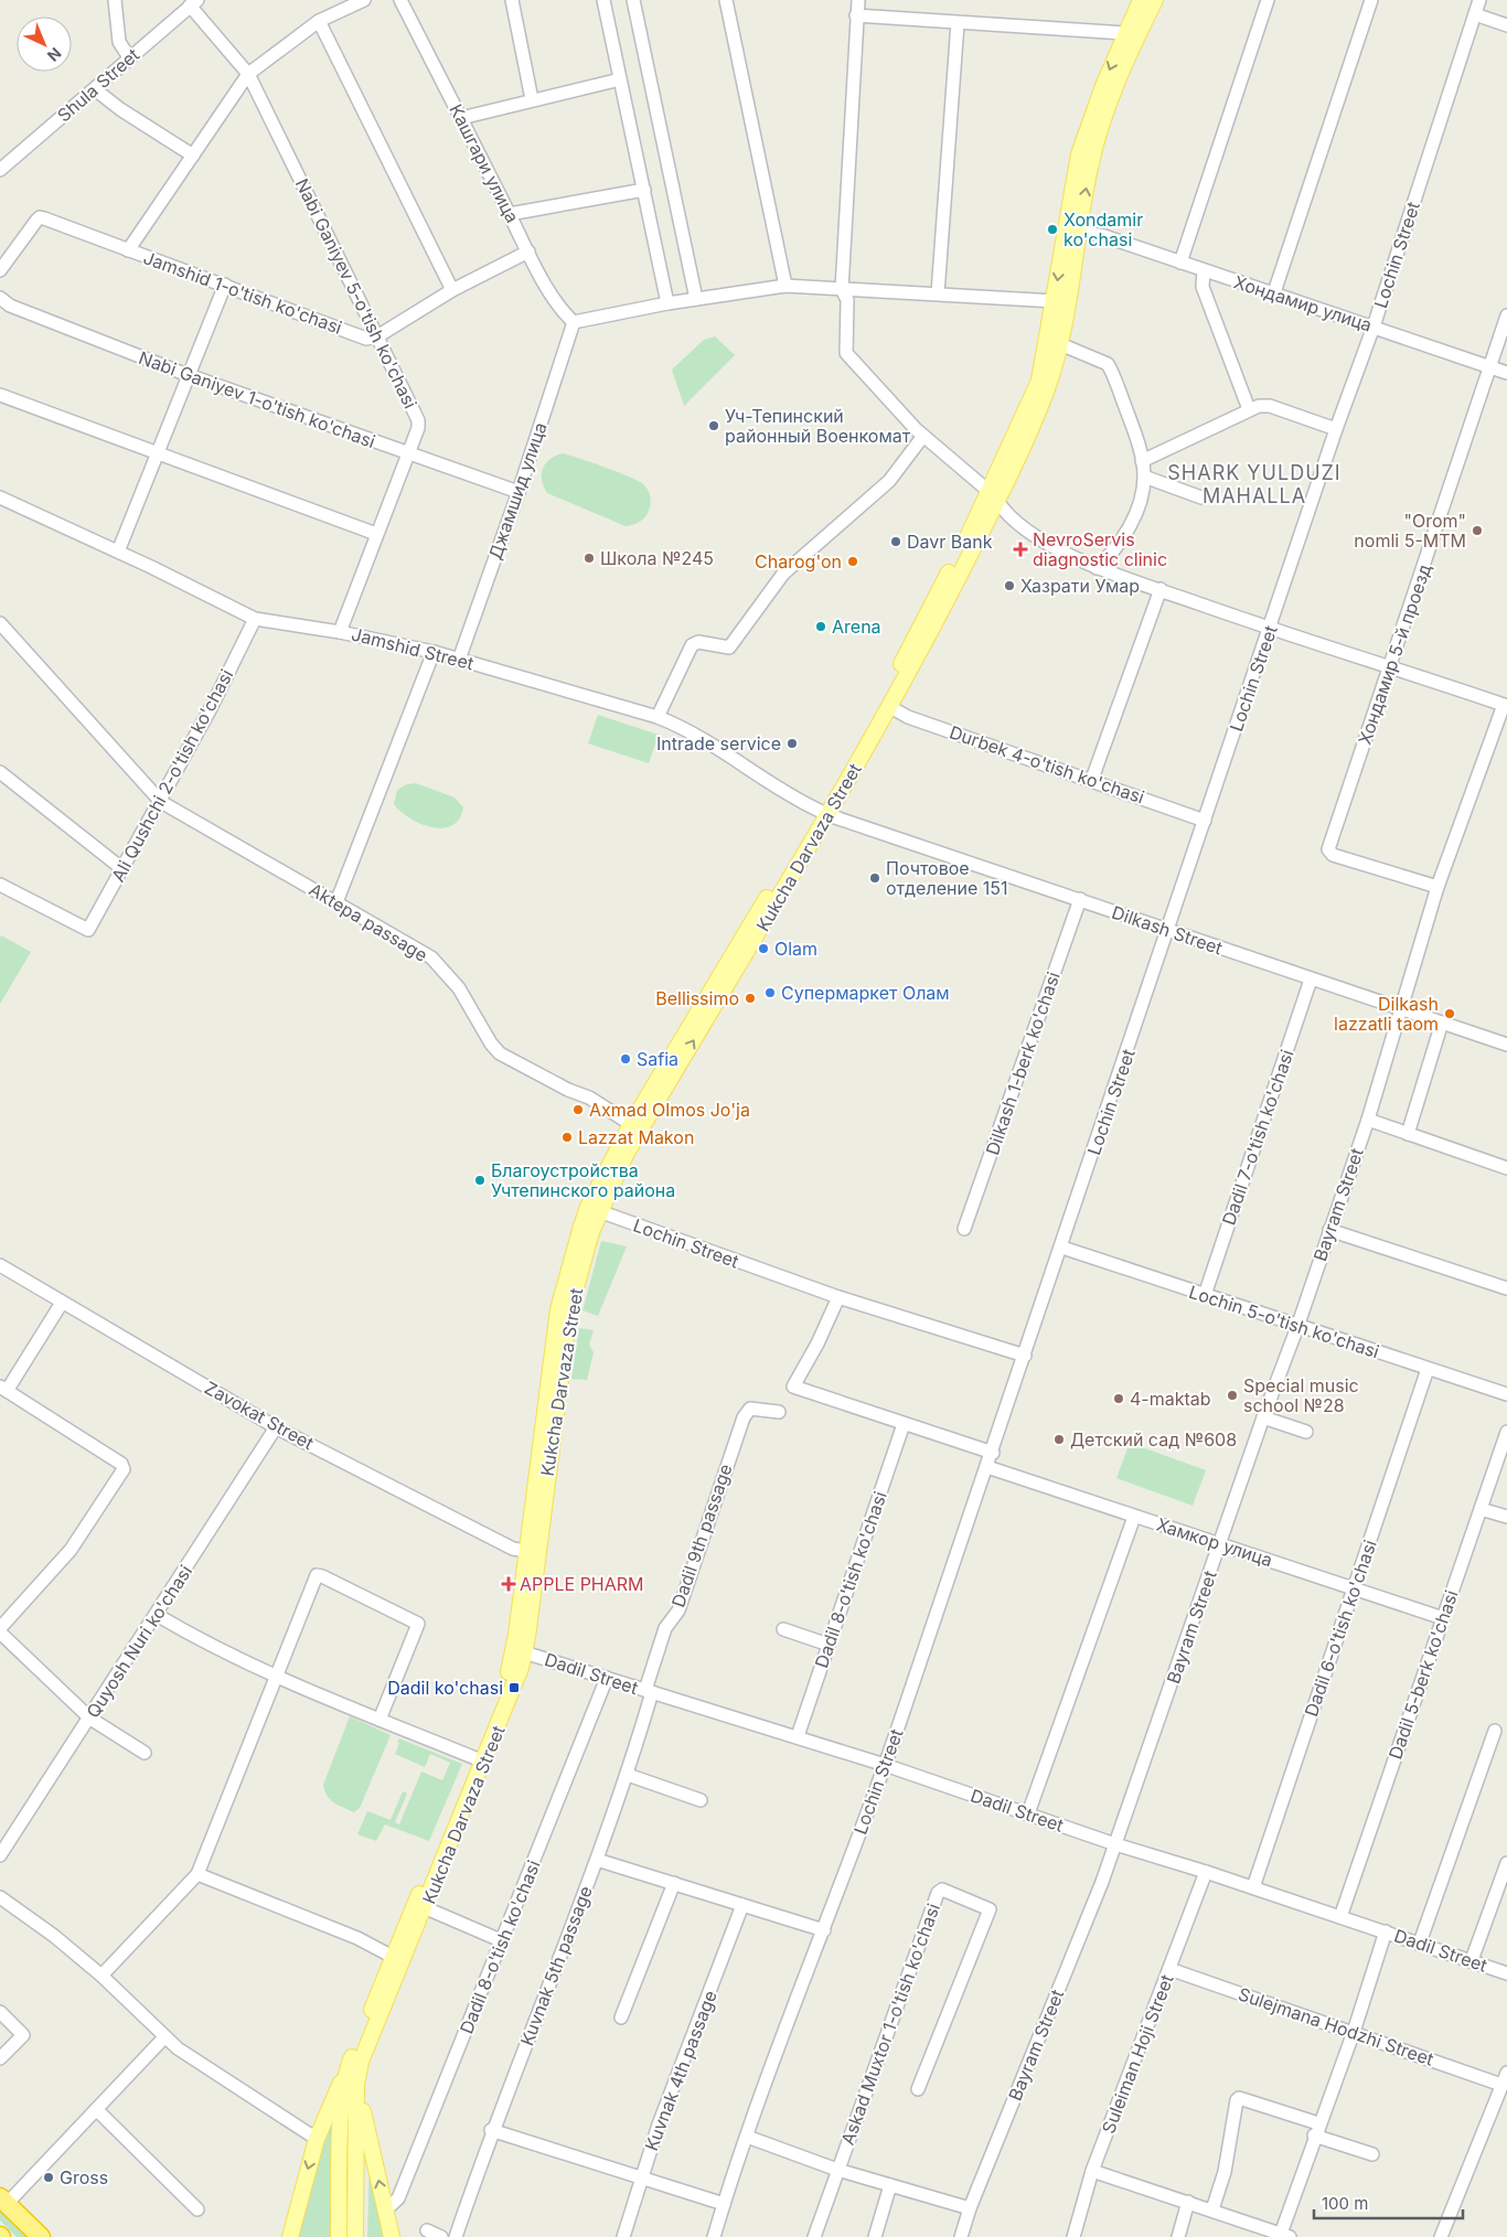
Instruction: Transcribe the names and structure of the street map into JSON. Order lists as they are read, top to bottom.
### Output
{
  "streets": {
    "main road": ["Kukcha Darvaza Street"],
    "street": [
      "Shula Street",
      "Кашгари улица",
      "Lochin Street",
      "Jamshid 1-o'tish ko'chasi",
      "Nabi Ganiyev 5-o'tish ko'chasi",
      "Хондамир улица",
      "Nabi Ganiyev 1-o'tish ko'chasi",
      "Джамшид улица",
      "Jamshid Street",
      "Хондамир 5-й проезд",
      "Durbek 4-o'tish ko'chasi",
      "Ali Qushchi 2-o'tish ko'chasi",
      "Aktepa passage",
      "Dilkash Street",
      "Dilkash 1-berk ko'chasi",
      "Dadil 7-o'tish ko'chasi",
      "Bayram Street",
      "Lochin 5-o'tish ko'chasi",
      "Zavokat Street",
      "Dadil 9th passage",
      "Хамкор улица",
      "Dadil 8-o'tish ko'chasi",
      "Dadil 6-o'tish ko'chasi",
      "Quyosh Nuri ko'chasi",
      "Dadil Street",
      "Dadil 5-berk ko'chasi",
      "Kuvnak 5th passage",
      "Askad Muxtor 1-o'tish ko'chasi",
      "Sulejmana Hodzhi Street",
      "Suleiman Hoji Street",
      "Kuvnak 4th passage"
    ]
  },
  "crossings": [
    ["Shula Street", "Nabi Ganiyev 5-o'tish ko'chasi"],
    ["Кашгари улица", "Джамшид улица"],
    ["Lochin Street", "Хондамир улица"],
    ["Lochin Street", "Durbek 4-o'tish ko'chasi"],
    ["Lochin Street", "Kukcha Darvaza Street"],
    ["Lochin Street", "Dilkash Street"],
    ["Lochin Street", "Lochin 5-o'tish ko'chasi"],
    ["Lochin Street", "Хамкор улица"],
    ["Lochin Street", "Dadil Street"],
    ["Jamshid 1-o'tish ko'chasi", "Nabi Ganiyev 5-o'tish ko'chasi"],
    ["Nabi Ganiyev 5-o'tish ko'chasi", "Nabi Ganiyev 1-o'tish ko'chasi"],
    ["Nabi Ganiyev 5-o'tish ko'chasi", "Jamshid Street"],
    ["Хондамир улица", "Хондамир 5-й проезд"],
    ["Хондамир улица", "Kukcha Darvaza Street"],
    ["Nabi Ganiyev 1-o'tish ko'chasi", "Джамшид улица"],
    ["Джамшид улица", "Jamshid Street"],
    ["Jamshid Street", "Ali Qushchi 2-o'tish ko'chasi"],
    ["Jamshid Street", "Kukcha Darvaza Street"],
    ["Jamshid Street", "Dilkash Street"],
    ["Хондамир 5-й проезд", "Bayram Street"],
    ["Durbek 4-o'tish ko'chasi", "Kukcha Darvaza Street"],
    ["Ali Qushchi 2-o'tish ko'chasi", "Aktepa passage"],
    ["Kukcha Darvaza Street", "Aktepa passage"],
    ["Kukcha Darvaza Street", "Dilkash Street"],
    ["Kukcha Darvaza Street", "Zavokat Street"],
    ["Kukcha Darvaza Street", "Dadil Street"],
    ["Dilkash Street", "Dilkash 1-berk ko'chasi"],
    ["Dilkash Street", "Dadil 7-o'tish ko'chasi"],
    ["Dilkash Street", "Bayram Street"],
    ["Dadil 7-o'tish ko'chasi", "Lochin 5-o'tish ko'chasi"],
    ["Bayram Street", "Lochin 5-o'tish ko'chasi"],
    ["Bayram Street", "Хамкор улица"],
    ["Bayram Street", "Dadil Street"],
    ["Lochin 5-o'tish ko'chasi", "Dadil 6-o'tish ko'chasi"],
    ["Zavokat Street", "Quyosh Nuri ko'chasi"],
    ["Dadil 9th passage", "Dadil Street"],
    ["Dadil 9th passage", "Kuvnak 5th passage"],
    ["Хамкор улица", "Dadil 6-o'tish ko'chasi"],
    ["Хамкор улица", "Dadil 5-berk ko'chasi"],
    ["Dadil 8-o'tish ko'chasi", "Dadil Street"],
    ["Dadil 6-o'tish ko'chasi", "Dadil Street"],
    ["Dadil Street", "Dadil 5-berk ko'chasi"],
    ["Dadil Street", "Kuvnak 5th passage"],
    ["Dadil Street", "Suleiman Hoji Street"],
    ["Sulejmana Hodzhi Street", "Suleiman Hoji Street"]
  ],
  "districts": ["SHARK YULDUZI MAHALLA"],
  "places": {
    "other": [
      "Xondamir ko'chasi",
      "Уч-Тепинский районный Военкомат",
      "\"Orom\" nomli 5-MTM",
      "Davr Bank",
      "Школа №245",
      "Charog'on",
      "Хазрати Умар",
      "Arena",
      "Intrade service",
      "Почтовое отделение 151",
      "Olam",
      "Супермаркет Олам",
      "Bellissimo",
      "Dilkash lazzatli taom",
      "Safia",
      "Axmad Olmos Jo'ja",
      "Lazzat Makon",
      "Благоустройства Учтепинского района",
      "Special music school №28",
      "4-maktab",
      "Детский сад №608",
      "Gross"
    ],
    "health": ["NevroServis diagnostic clinic", "APPLE PHARM"],
    "transit": ["Dadil ko'chasi"]
  },
  "scale_bar": "100 m",
  "north": "bottom right"
}
